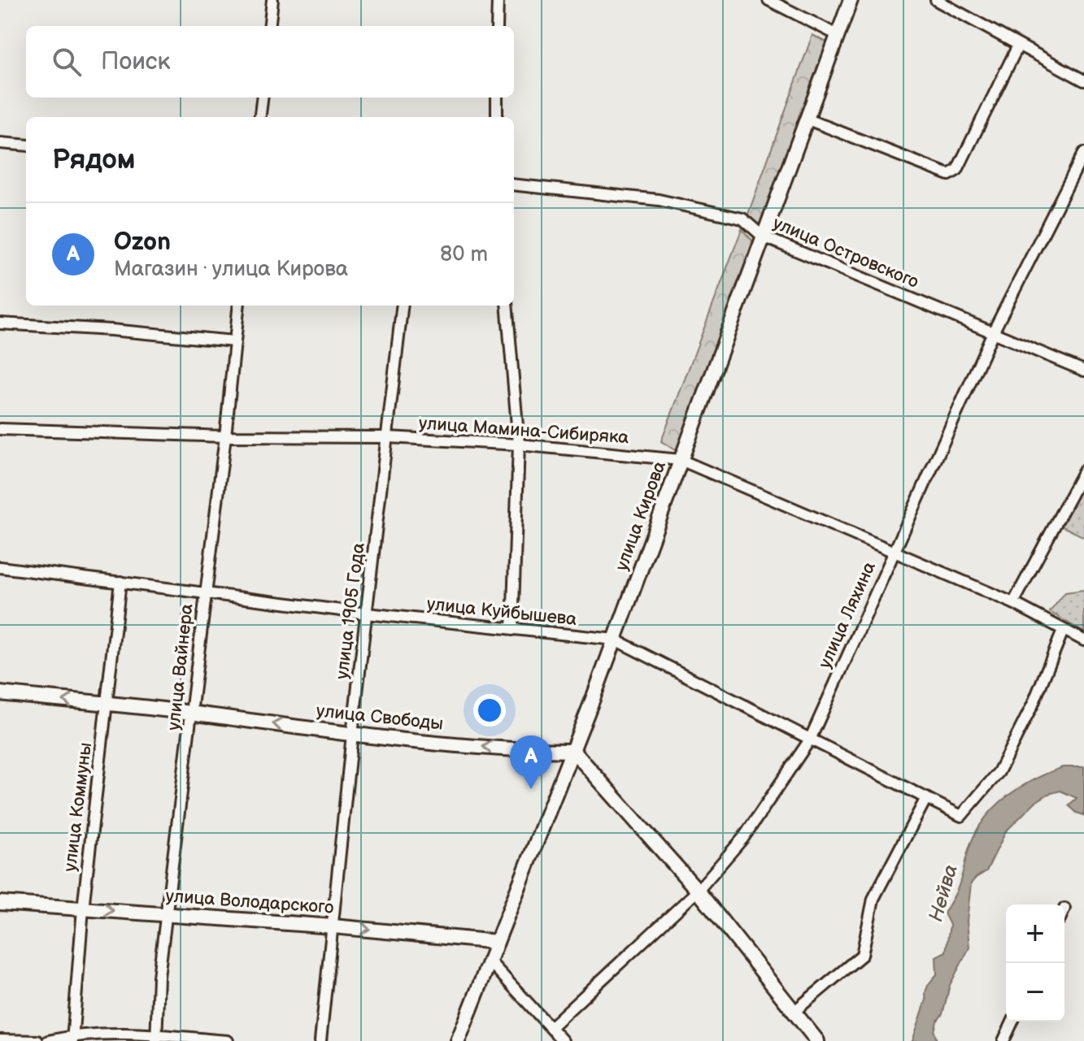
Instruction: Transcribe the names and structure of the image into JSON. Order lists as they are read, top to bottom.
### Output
{
  "streets": {
    "main road": ["улица Кирова", "улица Свободы", "улица Володарского"],
    "street": [
      "улица Островского",
      "улица Мамина-Сибиряка",
      "улица 1905 Года",
      "улица Куйбышева",
      "улица Ляхина",
      "улица Вайнера",
      "улица Коммуны"
    ]
  },
  "crossings": [
    ["улица Островского", "улица Кирова"],
    ["улица Островского", "улица Ляхина"],
    ["улица Мамина-Сибиряка", "улица Кирова"],
    ["улица Мамина-Сибиряка", "улица 1905 Года"],
    ["улица Мамина-Сибиряка", "улица Куйбышева"],
    ["улица Мамина-Сибиряка", "улица Ляхина"],
    ["улица Мамина-Сибиряка", "улица Вайнера"],
    ["улица Кирова", "улица Куйбышева"],
    ["улица Кирова", "улица Свободы"],
    ["улица Кирова", "улица Володарского"],
    ["улица 1905 Года", "улица Куйбышева"],
    ["улица 1905 Года", "улица Свободы"],
    ["улица 1905 Года", "улица Володарского"],
    ["улица Куйбышева", "улица Ляхина"],
    ["улица Куйбышева", "улица Вайнера"],
    ["улица Куйбышева", "улица Коммуны"],
    ["улица Вайнера", "улица Свободы"],
    ["улица Вайнера", "улица Володарского"],
    ["улица Свободы", "улица Коммуны"],
    ["улица Коммуны", "улица Володарского"]
  ],
  "one_way": ["улица Свободы", "улица Володарского"],
  "water": ["Нейва"],
  "page": {
    "search": "Поиск",
    "heading": "Рядом",
    "list": [
      {
        "mark": "A",
        "name": "Ozon",
        "note": "Магазин · улица Кирова",
        "value": "80 m"
      }
    ],
    "pins": "A",
    "map_buttons": ["+", "−"]
  }
}
